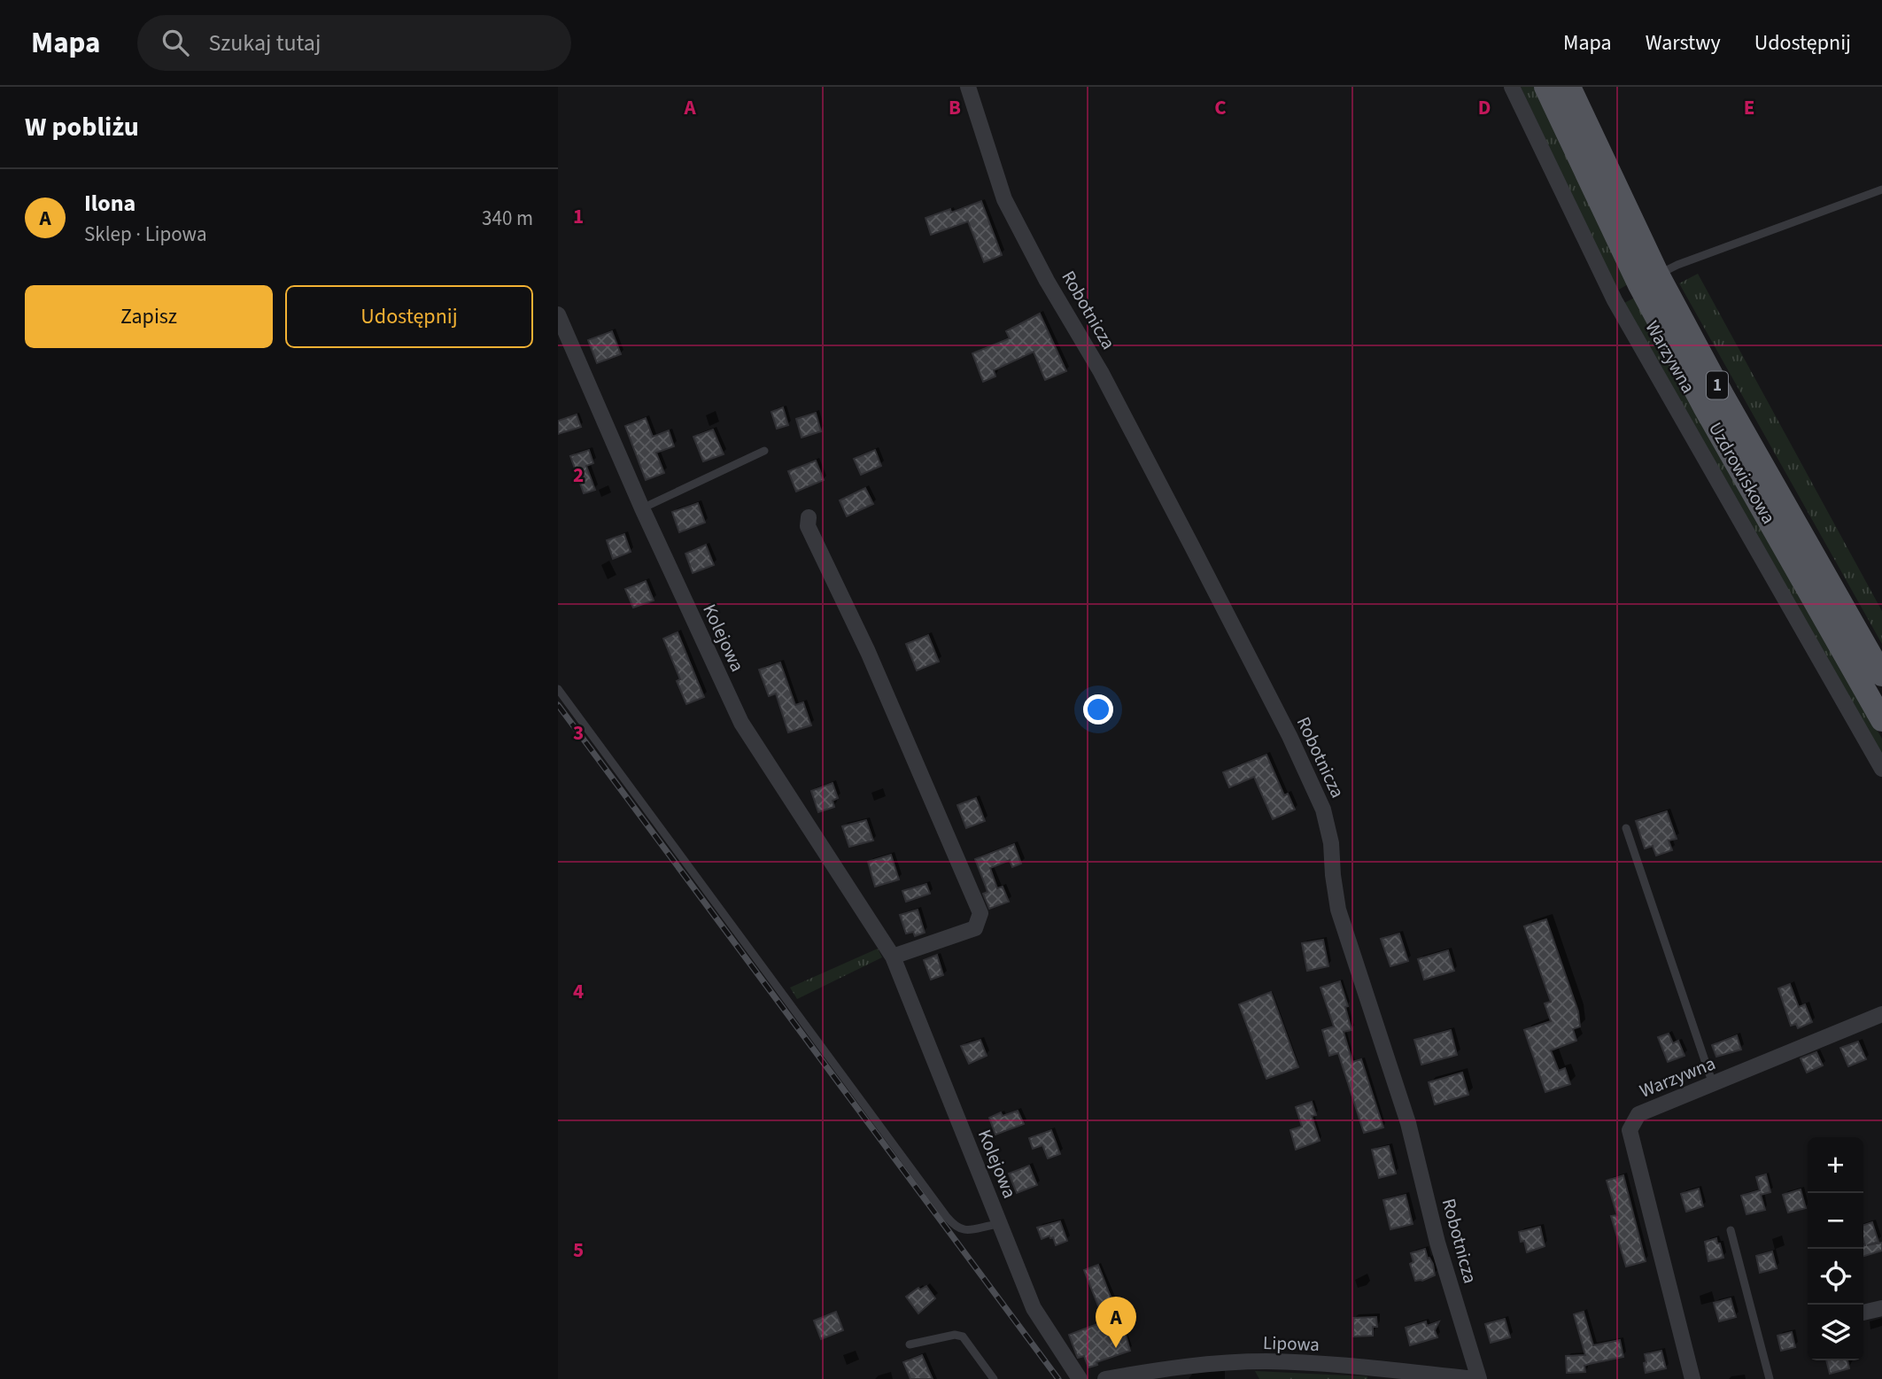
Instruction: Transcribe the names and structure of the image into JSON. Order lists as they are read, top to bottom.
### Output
{
  "streets": {
    "main road": ["1", "Uzdrowiskowa"],
    "street": [
      "Robotnicza",
      "Warzywna",
      "Kolejowa",
      "Lipowa"
    ]
  },
  "crossings": [
    ["Robotnicza", "Lipowa"]
  ],
  "page": {
    "header": "Mapa",
    "search": "Szukaj tutaj",
    "nav": ["Mapa", "Warstwy", "Udostępnij"],
    "heading": "W pobliżu",
    "list": [
      {
        "mark": "A",
        "name": "Ilona",
        "note": "Sklep · Lipowa",
        "value": "340 m"
      }
    ],
    "buttons": ["Zapisz", "Udostępnij"],
    "map_buttons": ["+", "−"],
    "pins": "A"
  },
  "grid": {
    "columns": [
      "A",
      "B",
      "C",
      "D",
      "E"
    ],
    "rows": [
      "1",
      "2",
      "3",
      "4",
      "5"
    ]
  }
}
